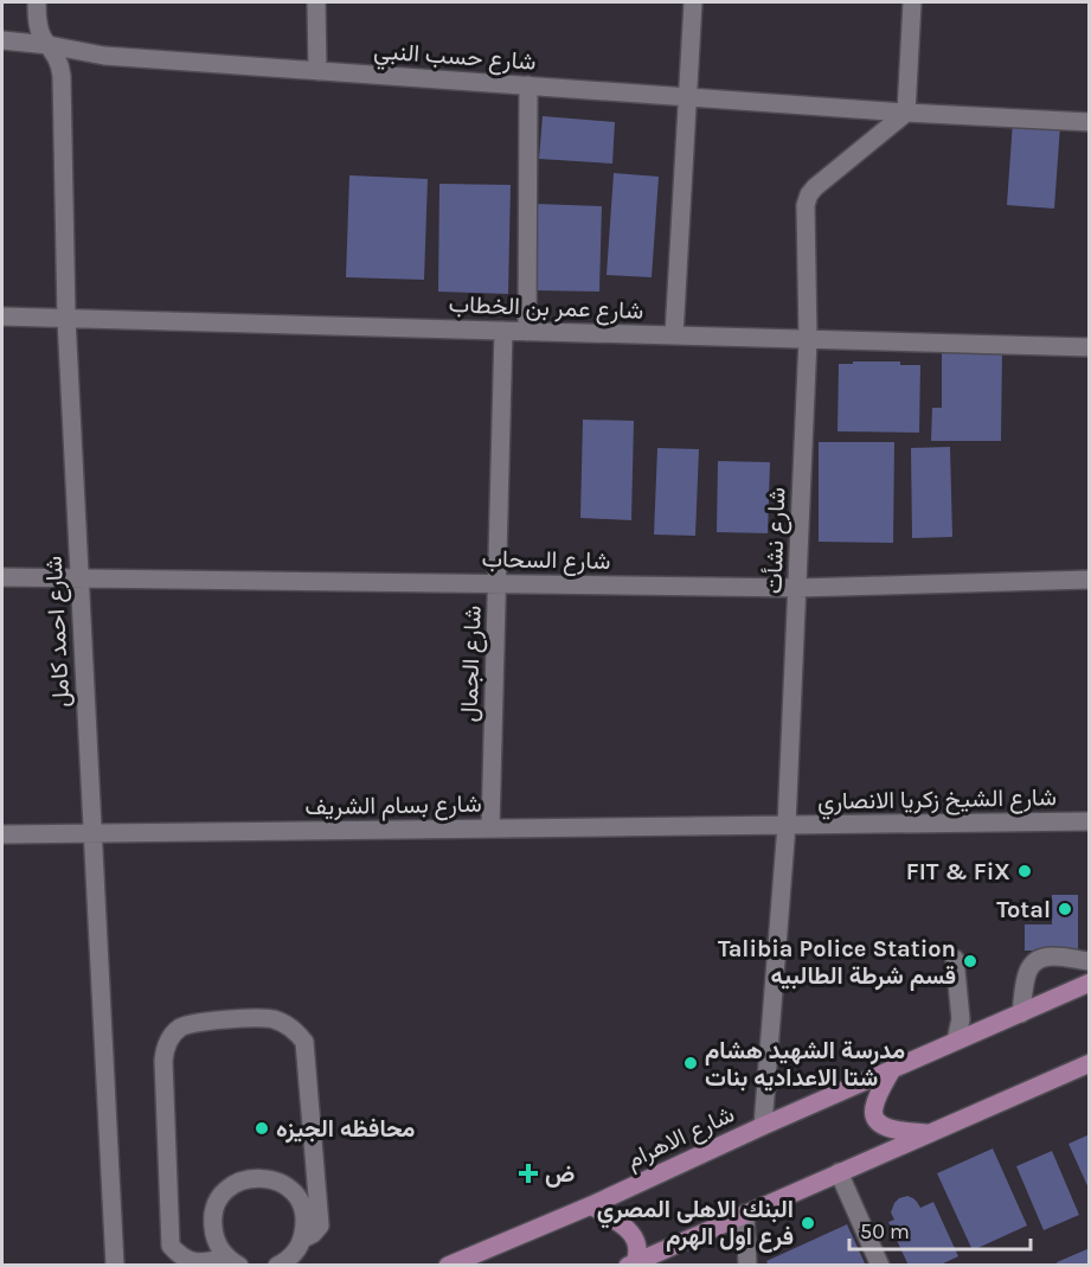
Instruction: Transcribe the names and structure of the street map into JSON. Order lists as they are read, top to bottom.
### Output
{
  "streets": {
    "main road": ["شارع الاهرام"],
    "street": [
      "شارع حسب النبي",
      "شارع عمر بن الخطاب",
      "شارع نشأت",
      "شارع السحاب",
      "شارع احمد كامل",
      "شارع الجمال",
      "شارع الشيخ زكريا الانصاري",
      "شارع بسام الشريف"
    ]
  },
  "crossings": [
    ["شارع حسب النبي", "شارع نشأت"],
    ["شارع حسب النبي", "شارع احمد كامل"],
    ["شارع عمر بن الخطاب", "شارع نشأت"],
    ["شارع عمر بن الخطاب", "شارع احمد كامل"],
    ["شارع عمر بن الخطاب", "شارع الجمال"],
    ["شارع نشأت", "شارع السحاب"],
    ["شارع نشأت", "شارع الشيخ زكريا الانصاري"],
    ["شارع نشأت", "شارع بسام الشريف"],
    ["شارع نشأت", "شارع الاهرام"],
    ["شارع السحاب", "شارع احمد كامل"],
    ["شارع السحاب", "شارع الجمال"],
    ["شارع احمد كامل", "شارع بسام الشريف"],
    ["شارع الجمال", "شارع بسام الشريف"],
    ["شارع الشيخ زكريا الانصاري", "شارع بسام الشريف"]
  ],
  "places": {
    "other": [
      "FIT & FiX",
      "Total",
      "Talibia Police Station قسم شرطة الطالبيه",
      "مدرسة الشهيد هشام شتا الاعداديه بنات",
      "محافظه الجيزه",
      "البنك الاهلى المصري فرع اول الهرم"
    ],
    "health": ["ض"]
  },
  "scale_bar": "50 m"
}
